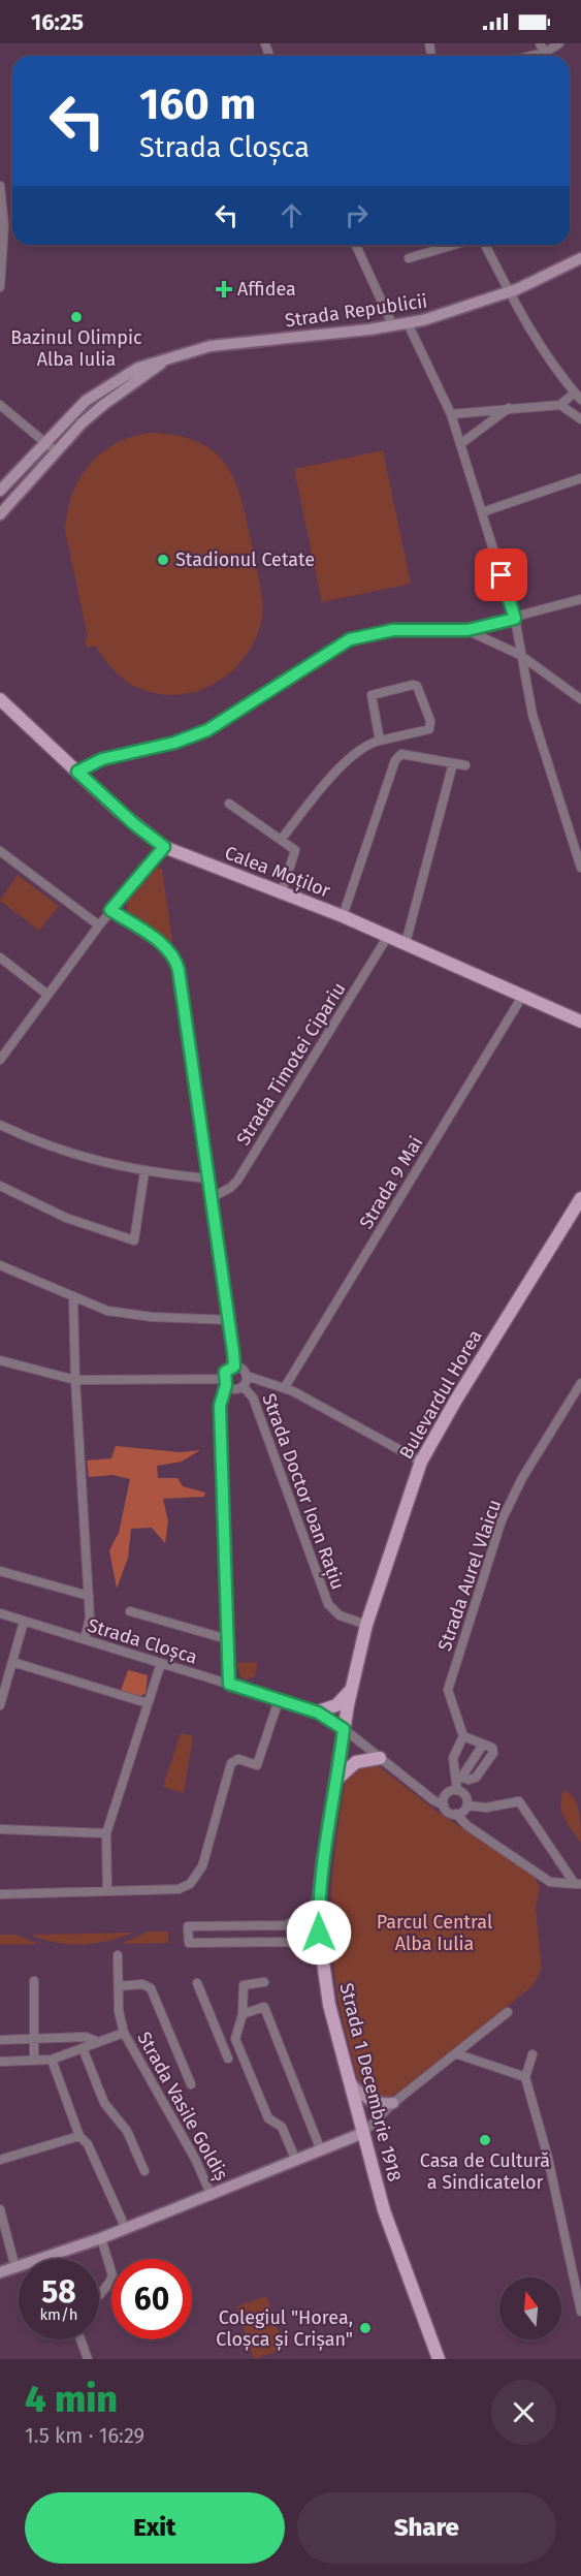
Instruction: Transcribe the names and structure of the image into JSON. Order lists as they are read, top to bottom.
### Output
{
  "streets": {
    "main road": [
      "Strada Republicii",
      "Calea Moților",
      "Bulevardul Horea",
      "Strada 1 Decembrie 1918",
      "Strada Vasile Goldiș"
    ],
    "street": [
      "Strada Timotei Cipariu",
      "Strada 9 Mai",
      "Strada Doctor Ioan Rațiu",
      "Strada Aurel Vlaicu",
      "Strada Cloșca"
    ]
  },
  "crossings": [
    ["Calea Moților", "Strada Timotei Cipariu"],
    ["Calea Moților", "Strada 9 Mai"],
    ["Bulevardul Horea", "Strada Doctor Ioan Rațiu"],
    ["Bulevardul Horea", "Strada 1 Decembrie 1918"],
    ["Strada Doctor Ioan Rațiu", "Strada 1 Decembrie 1918"],
    ["Strada Cloșca", "Strada 1 Decembrie 1918"],
    ["Strada 1 Decembrie 1918", "Strada Vasile Goldiș"]
  ],
  "parks": ["Parcul Central Alba Iulia"],
  "places": {
    "health": ["Affidea"],
    "other": [
      "Bazinul Olimpic Alba Iulia",
      "Stadionul Cetate",
      "Casa de Cultură a Sindicatelor",
      "Colegiul \"Horea, Cloșca și Crișan\""
    ]
  },
  "north": "top",
  "page": {
    "status": "16:25",
    "turn": ["160 m", "Strada Cloșca"],
    "speed": "58 km/h",
    "limit": "60",
    "heading": ["4 min", "1.5 km · 16:29"],
    "buttons": ["Exit", "Share"]
  }
}
